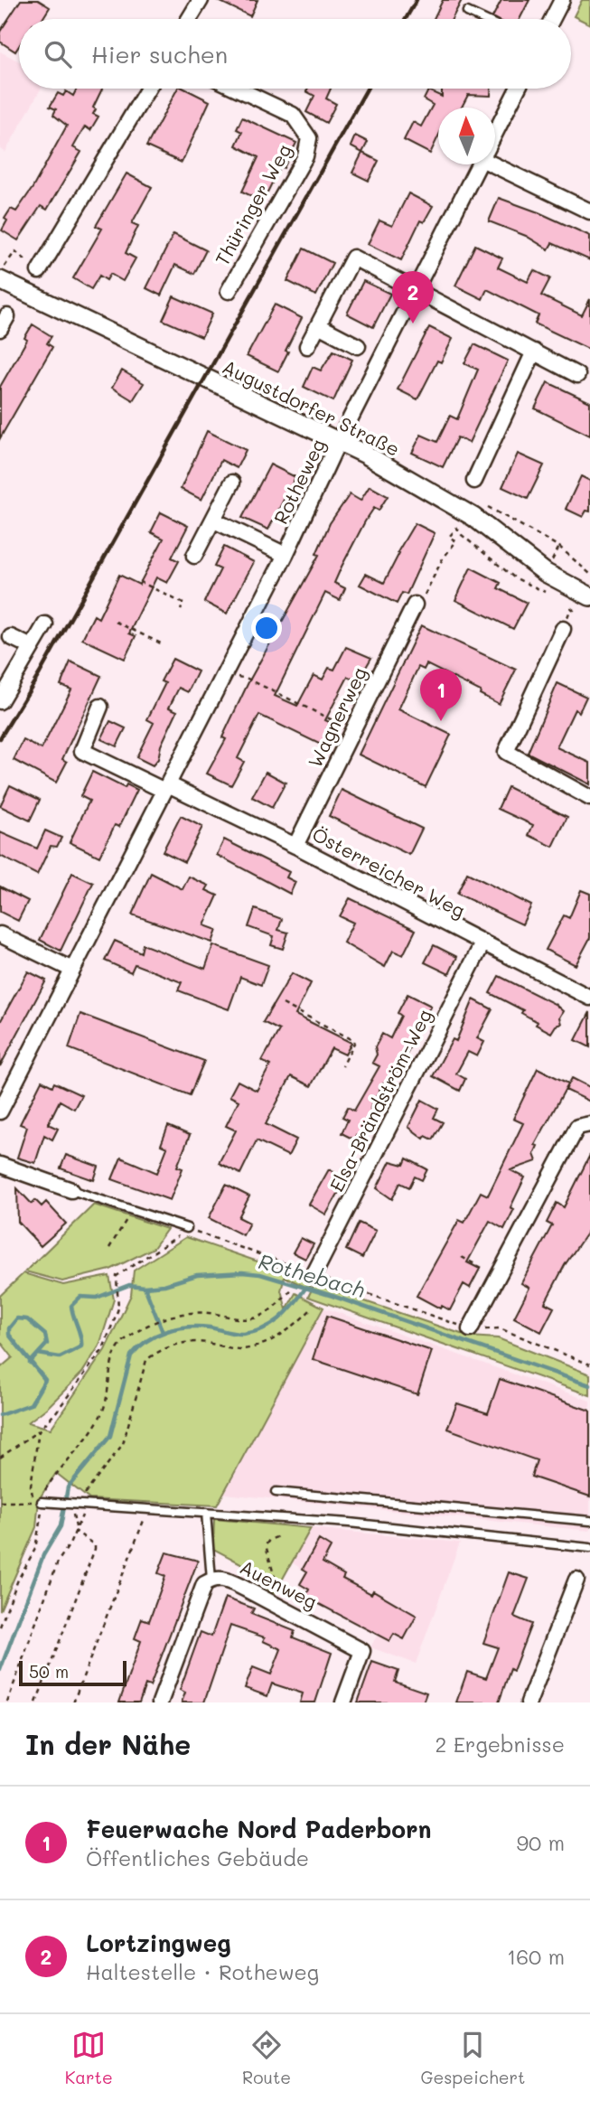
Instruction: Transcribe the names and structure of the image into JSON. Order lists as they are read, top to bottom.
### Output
{
  "streets": {
    "street": [
      "Thüringer Weg",
      "Augustdorfer Straße",
      "Rotheweg",
      "Wagnerweg",
      "Österreicher Weg",
      "Elsa-Brändström-Weg",
      "Auenweg"
    ]
  },
  "crossings": [
    ["Augustdorfer Straße", "Rotheweg"],
    ["Rotheweg", "Österreicher Weg"],
    ["Wagnerweg", "Österreicher Weg"],
    ["Österreicher Weg", "Elsa-Brändström-Weg"]
  ],
  "water": ["Rothebach"],
  "scale_bar": "50 m",
  "north": "top",
  "page": {
    "search": "Hier suchen",
    "pins": ["2", "1"],
    "scale": "50 m",
    "heading": ["In der Nähe", "2 Ergebnisse"],
    "list": [
      {
        "mark": "1",
        "name": "Feuerwache Nord Paderborn",
        "note": "Öffentliches Gebäude",
        "value": "90 m"
      },
      {
        "mark": "2",
        "name": "Lortzingweg",
        "note": "Haltestelle · Rotheweg",
        "value": "160 m"
      }
    ],
    "nav": ["Karte", "Route", "Gespeichert"]
  }
}
